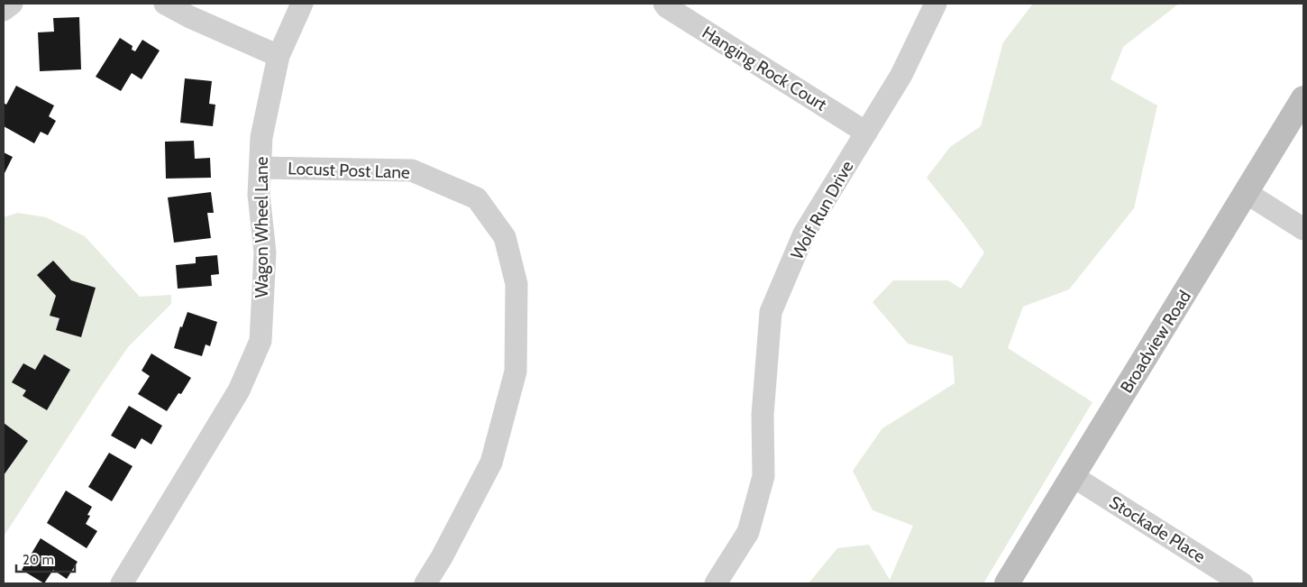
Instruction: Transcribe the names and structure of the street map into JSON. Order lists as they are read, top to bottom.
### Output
{
  "streets": {
    "street": [
      "Hanging Rock Court",
      "Locust Post Lane",
      "Wolf Run Drive",
      "Wagon Wheel Lane",
      "Broadview Road",
      "Stockade Place"
    ]
  },
  "crossings": [
    ["Hanging Rock Court", "Wolf Run Drive"],
    ["Locust Post Lane", "Wagon Wheel Lane"],
    ["Broadview Road", "Stockade Place"]
  ],
  "scale_bar": "20 m"
}
